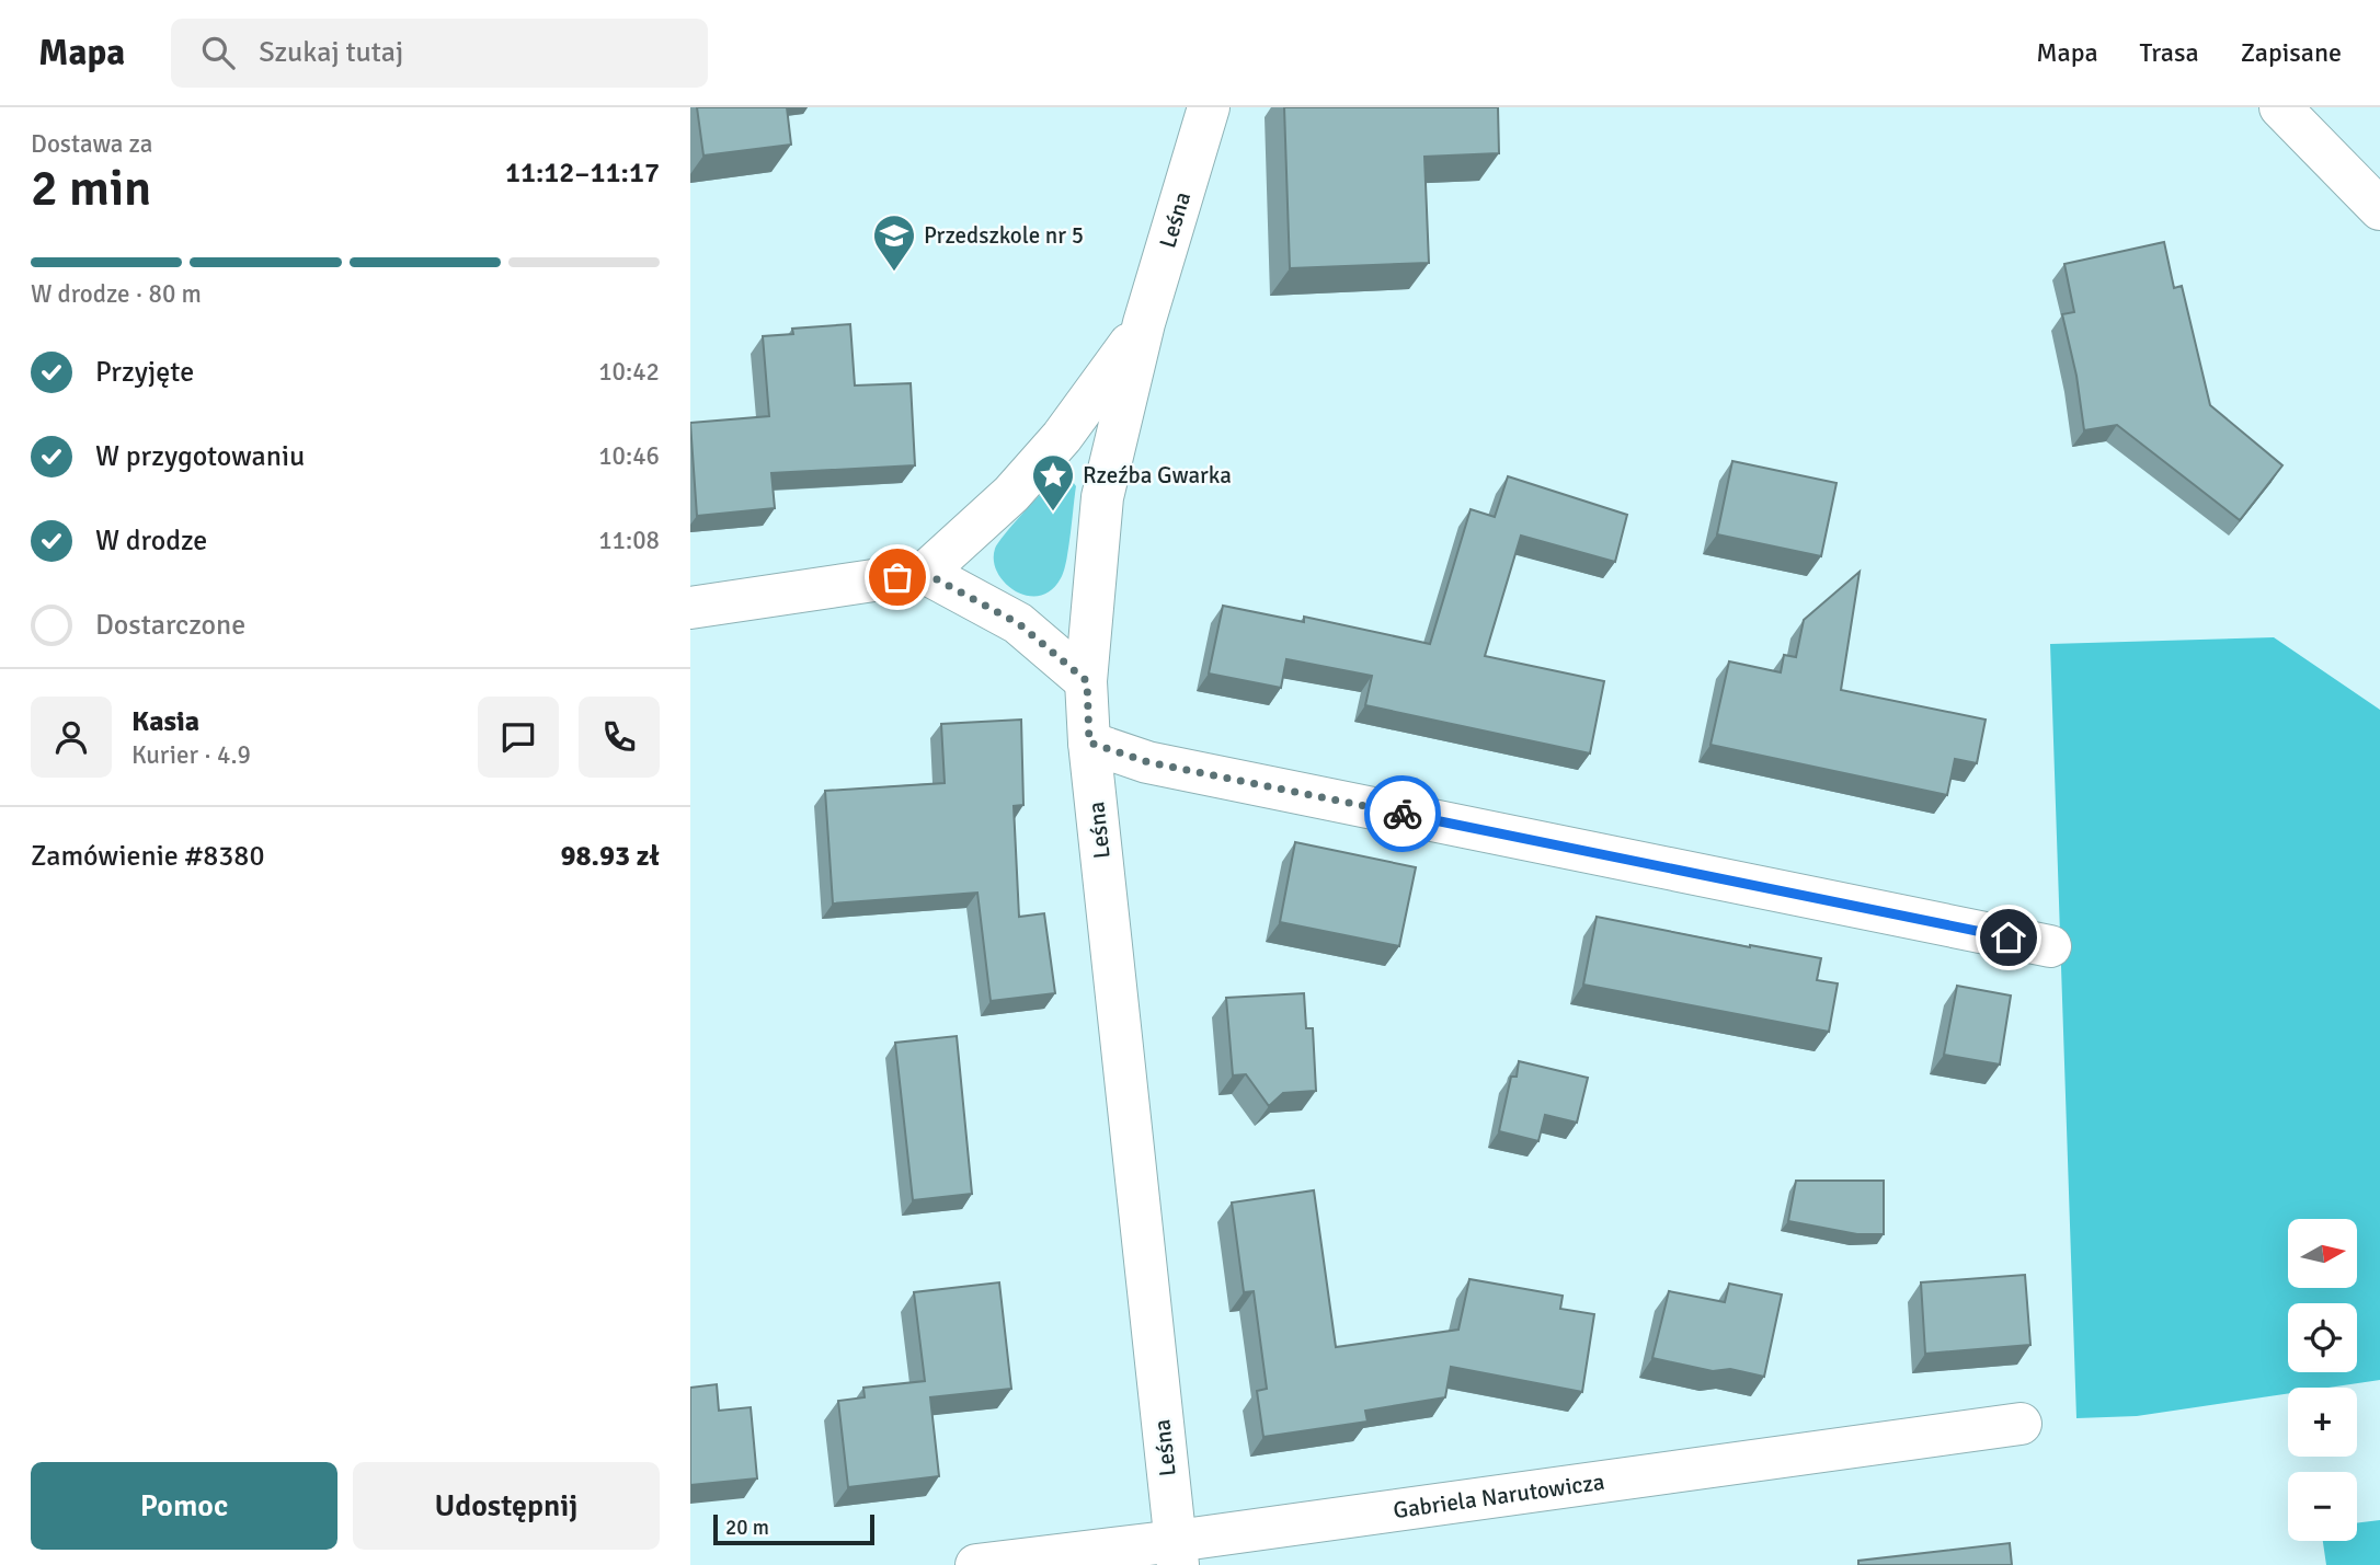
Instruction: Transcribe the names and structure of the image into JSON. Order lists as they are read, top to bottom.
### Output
{
  "streets": {
    "street": ["Leśna", "Gabriela Narutowicza"]
  },
  "crossings": [
    ["Leśna", "Gabriela Narutowicza"]
  ],
  "places": {
    "school or university": ["Przedszkole nr 5"],
    "place": ["Rzeźba Gwarka"]
  },
  "scale_bar": "20 m",
  "north": "right",
  "page": {
    "header": "Mapa",
    "search": "Szukaj tutaj",
    "nav": ["Mapa", "Trasa", "Zapisane"],
    "heading": ["2 min", "Dostawa za", "11:12–11:17"],
    "panel": [
      "Kasia",
      "Kurier · 4.9",
      "Zamówienie #8380",
      "98.93 zł"
    ],
    "bar": "W drodze · 80 m",
    "list": [
      ["Przyjęte", "10:42"],
      ["W przygotowaniu", "10:46"],
      ["W drodze", "11:08"],
      "Dostarczone"
    ],
    "map_buttons": ["+", "−"],
    "buttons": ["Pomoc", "Udostępnij"],
    "scale": "20 m"
  }
}
